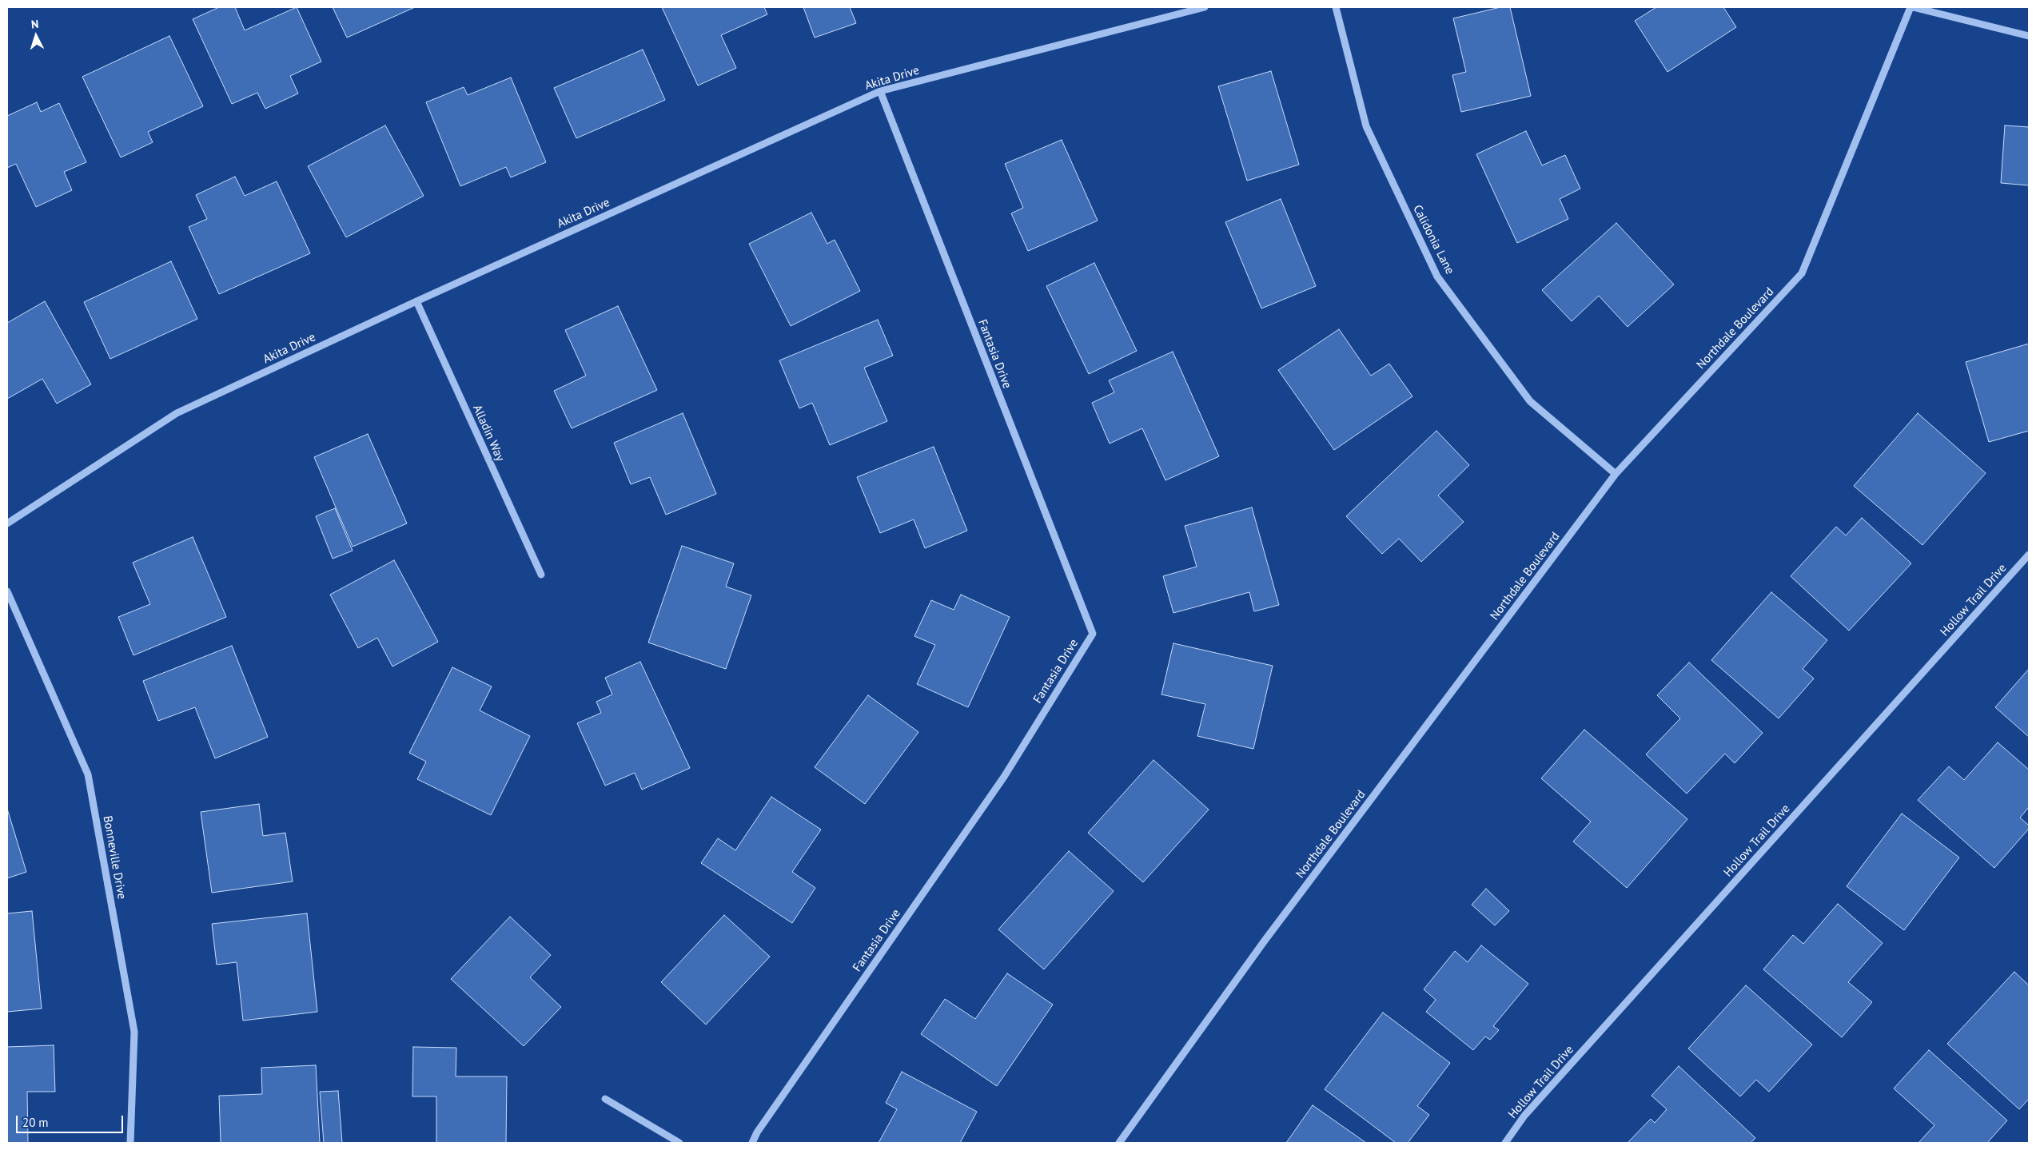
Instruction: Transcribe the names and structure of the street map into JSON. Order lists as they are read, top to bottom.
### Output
{
  "streets": {
    "street": [
      "Akita Drive",
      "Calidonia Lane",
      "Northdale Boulevard",
      "Fantasia Drive",
      "Alladin Way",
      "Hollow Trail Drive",
      "Bonneville Drive"
    ]
  },
  "crossings": [
    ["Akita Drive", "Fantasia Drive"],
    ["Akita Drive", "Alladin Way"],
    ["Calidonia Lane", "Northdale Boulevard"]
  ],
  "scale_bar": "20 m",
  "north": "top"
}
